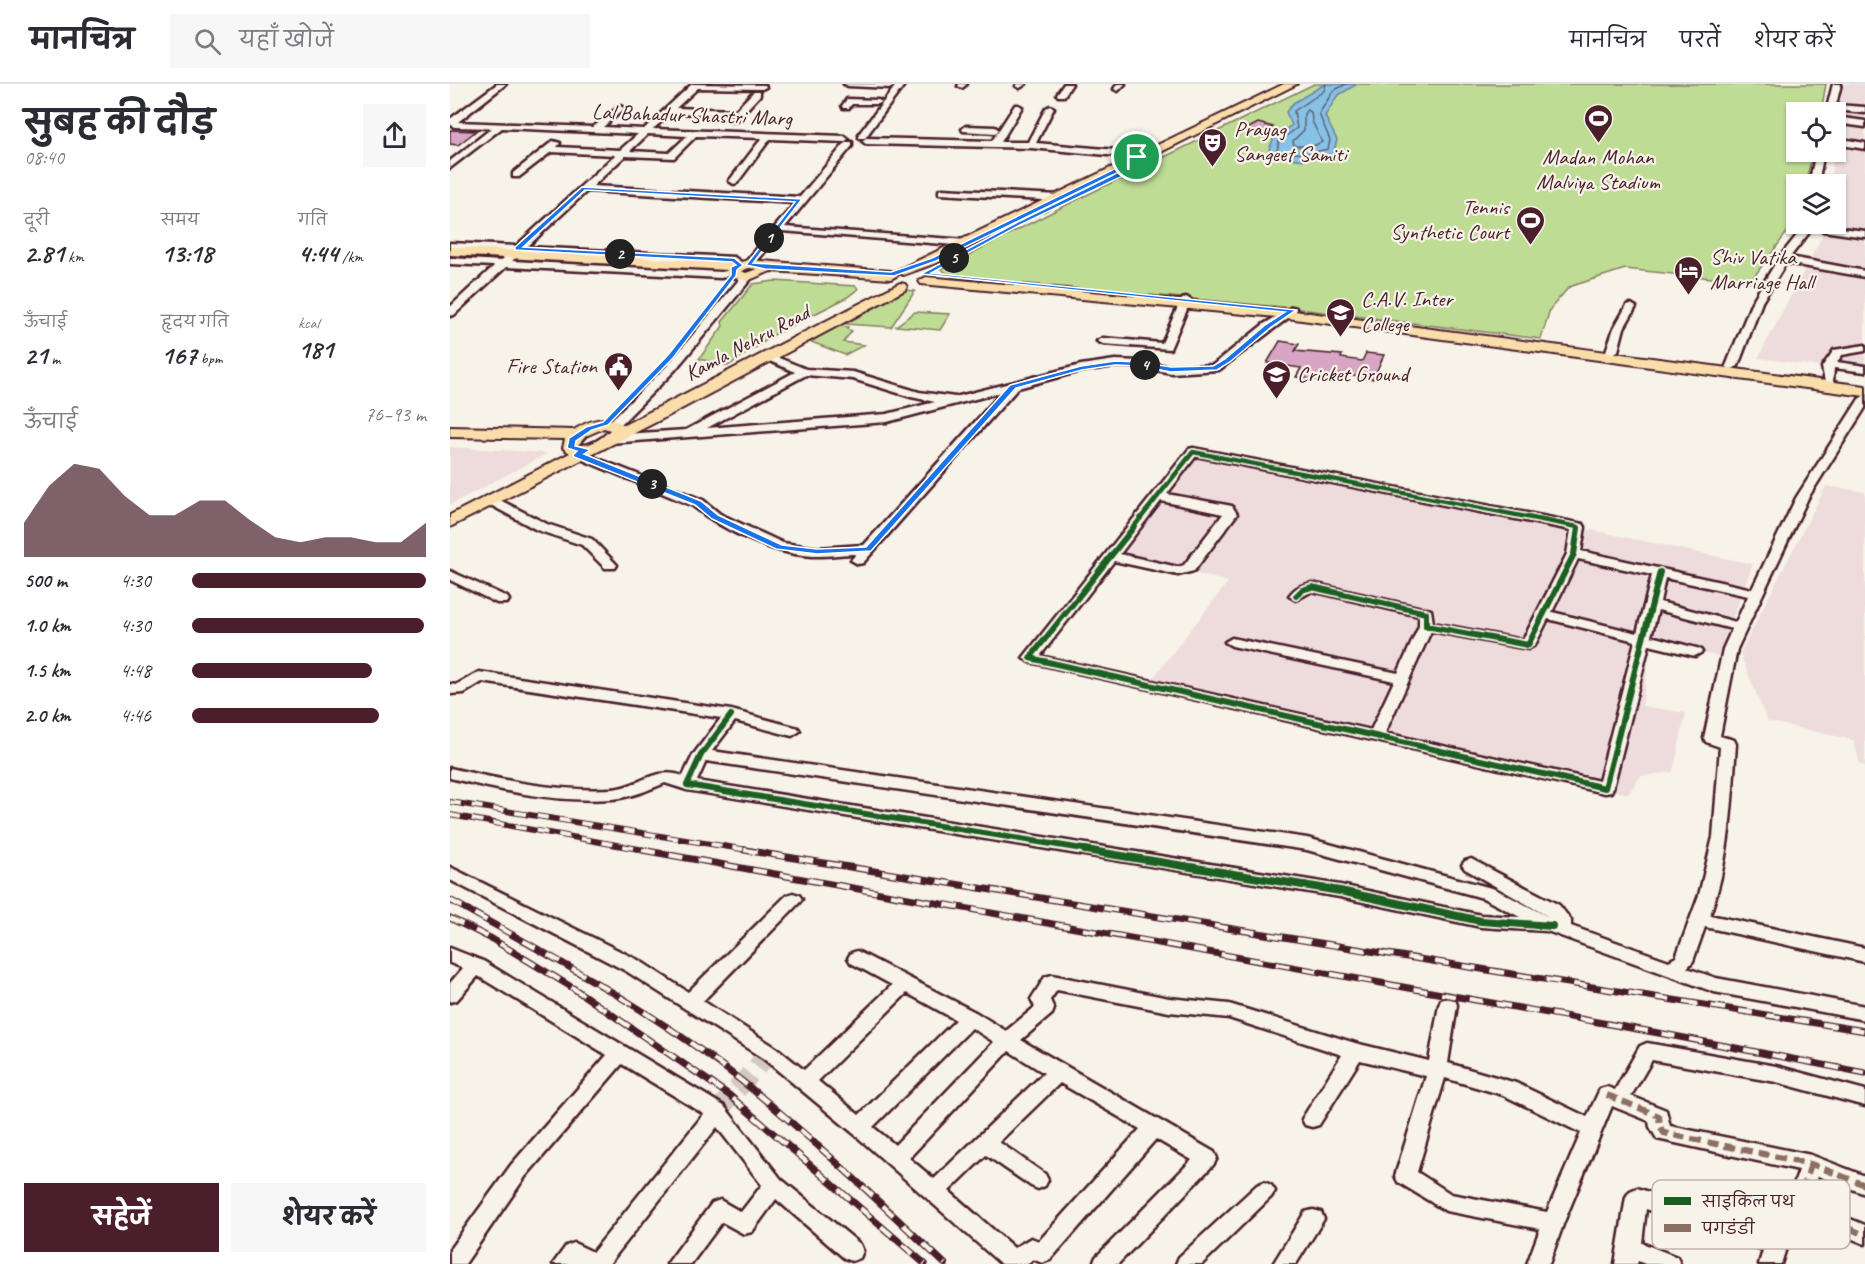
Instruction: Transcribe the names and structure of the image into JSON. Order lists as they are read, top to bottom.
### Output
{
  "streets": {
    "main road": ["Kamla Nehru Road"],
    "street": ["Lal Bahadur Shastri Marg"]
  },
  "places": {
    "sports": ["Madan Mohan Malviya Stadium", "Tennis Synthetic Court"],
    "theatre": ["Prayag Sangeet Samiti"],
    "hotel": ["Shiv Vatika Marriage Hall"],
    "school or university": ["C.A.V. Inter College", "Cricket Ground"],
    "public building": ["Fire Station"]
  },
  "legend": ["साइकिल पथ", "पगडंडी"],
  "page": {
    "header": "मानचित्र",
    "search": "यहाँ खोजें",
    "nav": ["मानचित्र", "परतें", "शेयर करें"],
    "heading": ["सुबह की दौड़", "08:40"],
    "stats": [
      ["दूरी", "2.81 km"],
      ["समय", "13:18"],
      ["गति", "4:44 /km"],
      ["ऊँचाई", "21 m"],
      ["हृदय गति", "167 bpm"],
      ["kcal", "181"]
    ],
    "pins": [
      "1",
      "2",
      "5",
      "4",
      "3"
    ],
    "chart": ["ऊँचाई", "76–93 m"],
    "list": [
      {
        "name": "500 m",
        "note": "4:30"
      },
      {
        "name": "1.0 km",
        "note": "4:30"
      },
      {
        "name": "1.5 km",
        "note": "4:48"
      },
      {
        "name": "2.0 km",
        "note": "4:46"
      }
    ],
    "buttons": ["सहेजें", "शेयर करें"]
  }
}
